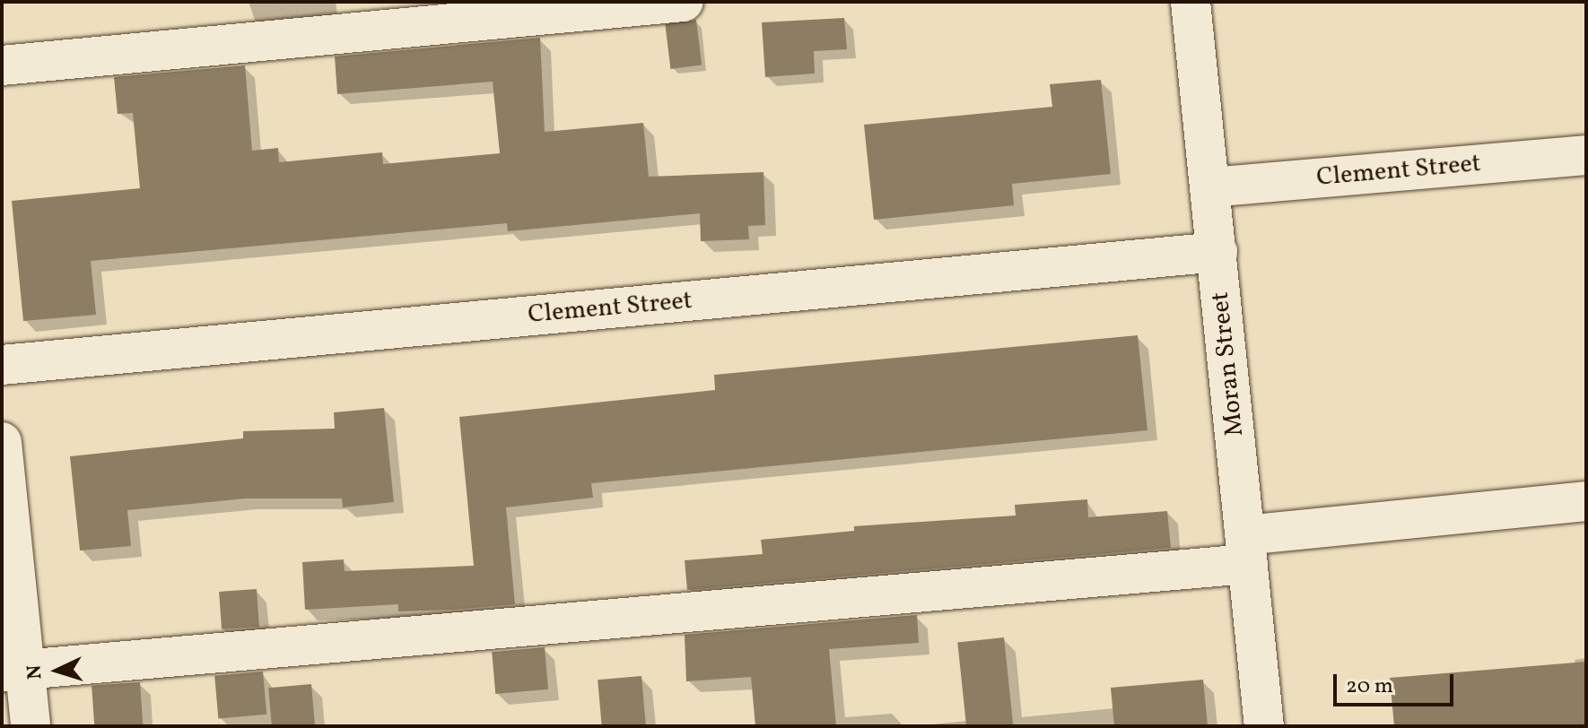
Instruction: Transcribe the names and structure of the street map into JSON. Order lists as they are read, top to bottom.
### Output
{
  "streets": {
    "street": ["Clement Street", "Moran Street"]
  },
  "crossings": [
    ["Clement Street", "Moran Street"]
  ],
  "scale_bar": "20 m",
  "north": "left"
}
